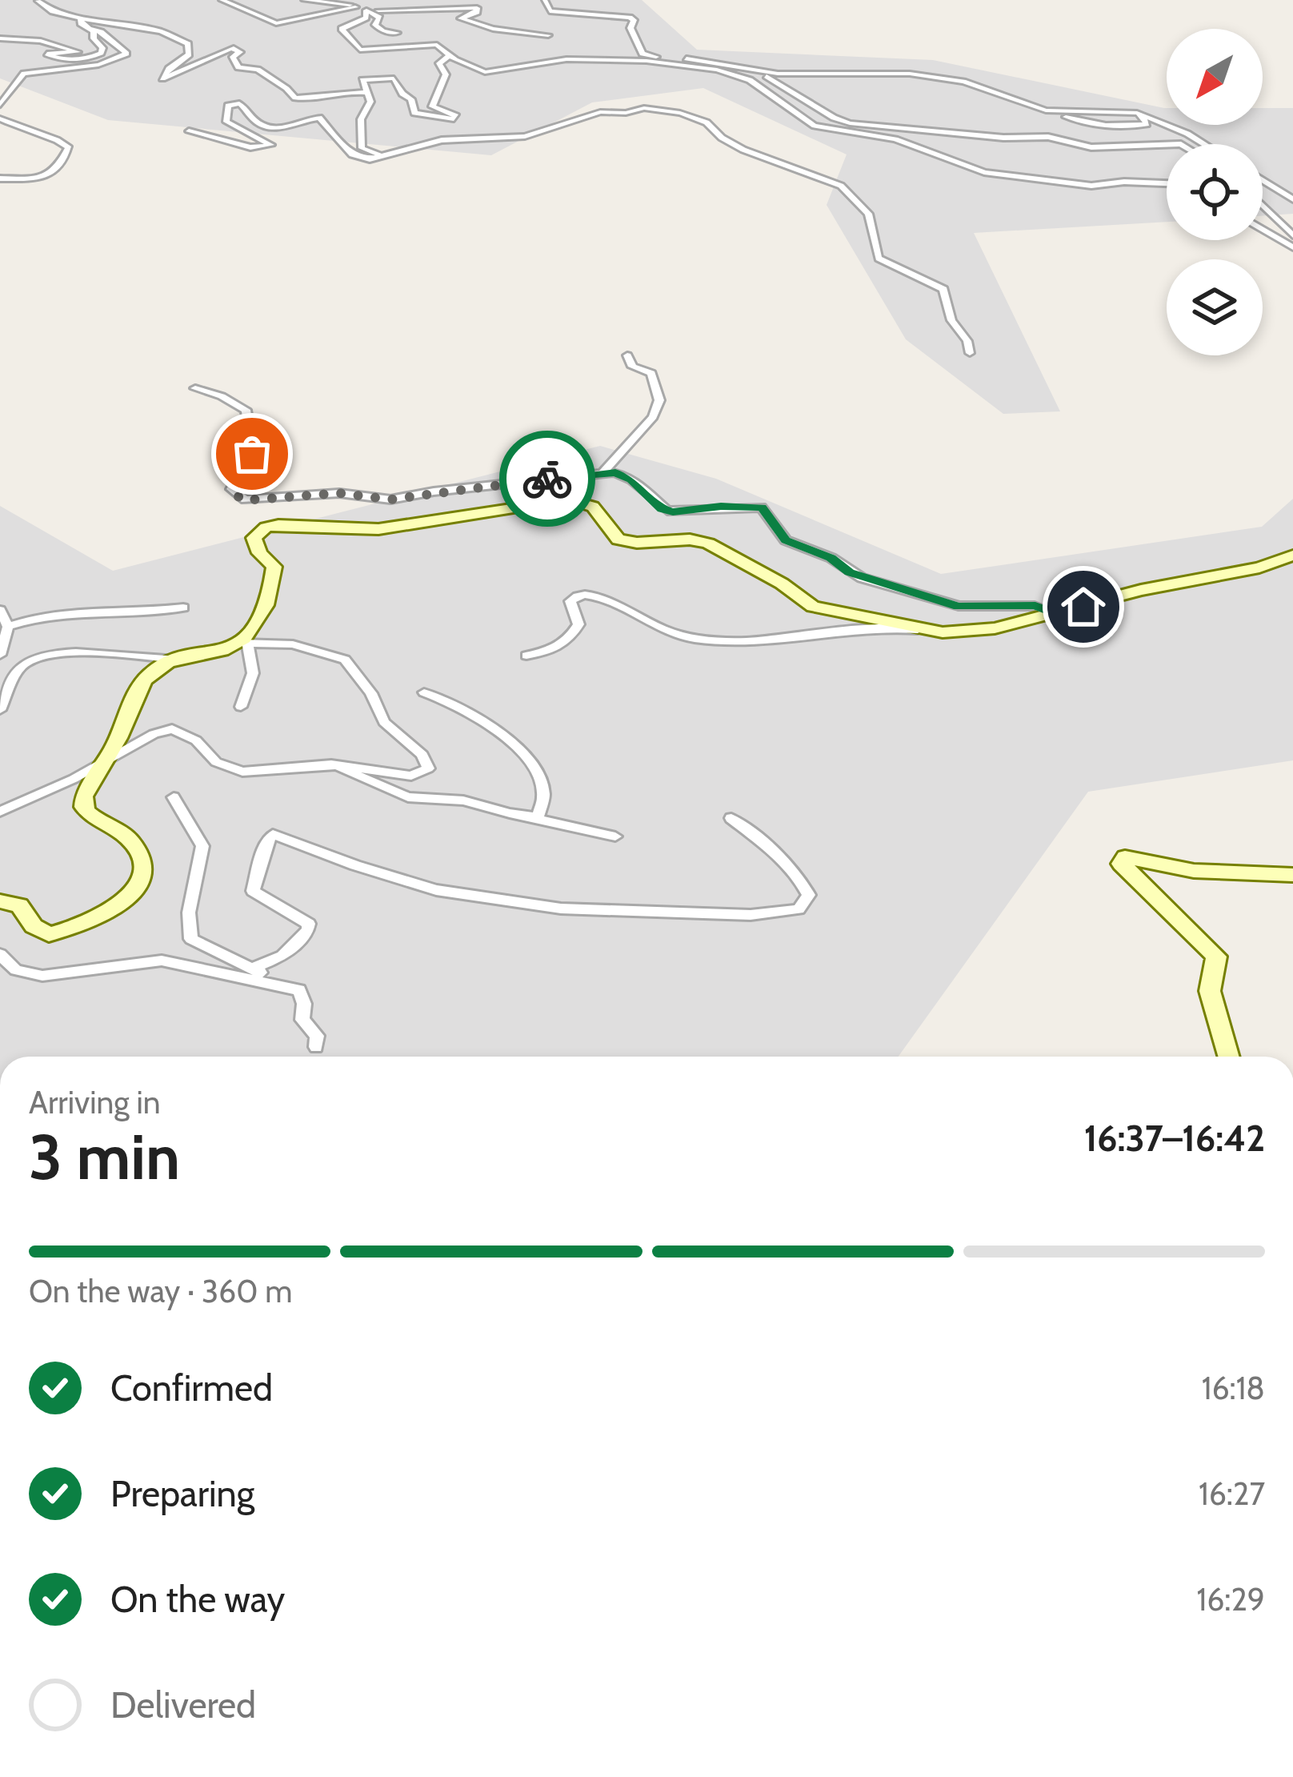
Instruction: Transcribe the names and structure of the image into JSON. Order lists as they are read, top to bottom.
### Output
{
  "north": "bottom left",
  "page": {
    "heading": ["3 min", "Arriving in", "16:37–16:42"],
    "bar": "On the way · 360 m",
    "list": [
      ["Confirmed", "16:18"],
      ["Preparing", "16:27"],
      ["On the way", "16:29"],
      "Delivered"
    ]
  }
}
